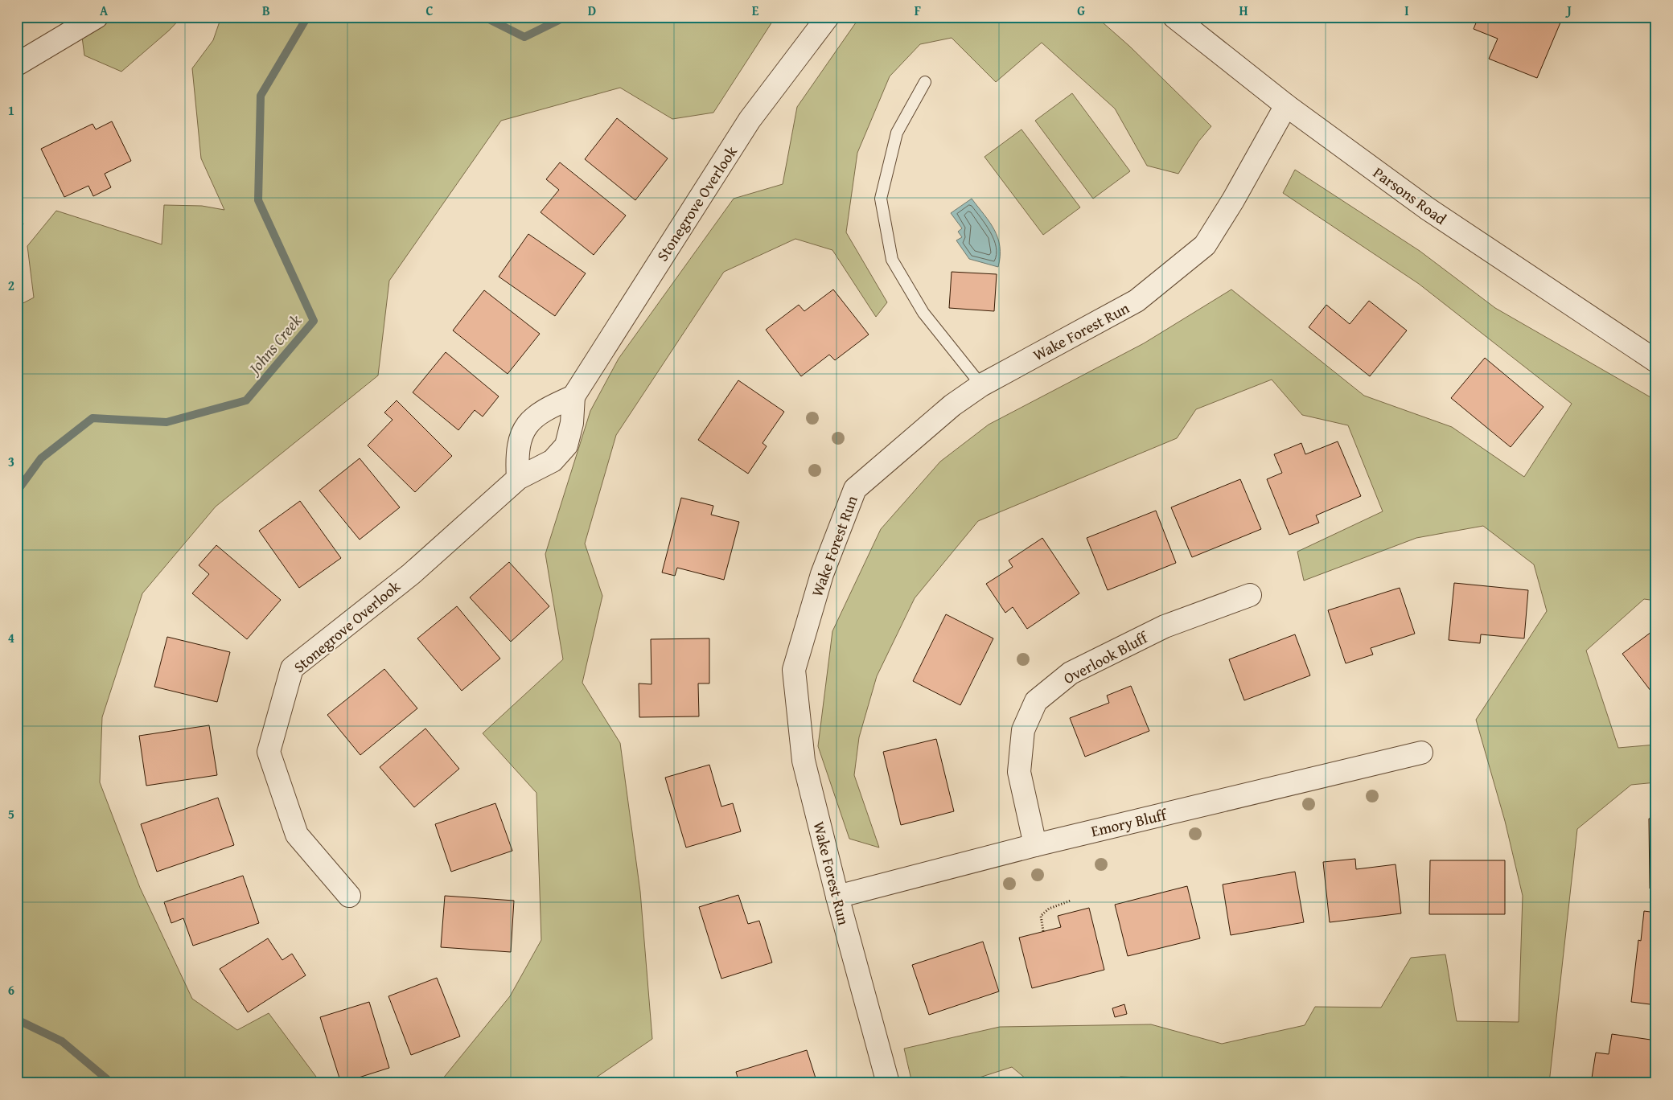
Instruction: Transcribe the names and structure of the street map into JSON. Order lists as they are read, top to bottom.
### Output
{
  "streets": {
    "street": [
      "Parsons Road",
      "Stonegrove Overlook",
      "Wake Forest Run",
      "Overlook Bluff",
      "Emory Bluff"
    ]
  },
  "crossings": [
    ["Parsons Road", "Wake Forest Run"],
    ["Wake Forest Run", "Emory Bluff"],
    ["Overlook Bluff", "Emory Bluff"]
  ],
  "water": ["Johns Creek"],
  "grid": {
    "columns": [
      "A",
      "B",
      "C",
      "D",
      "E",
      "F",
      "G",
      "H",
      "I",
      "J"
    ],
    "rows": [
      "1",
      "2",
      "3",
      "4",
      "5",
      "6"
    ]
  }
}
